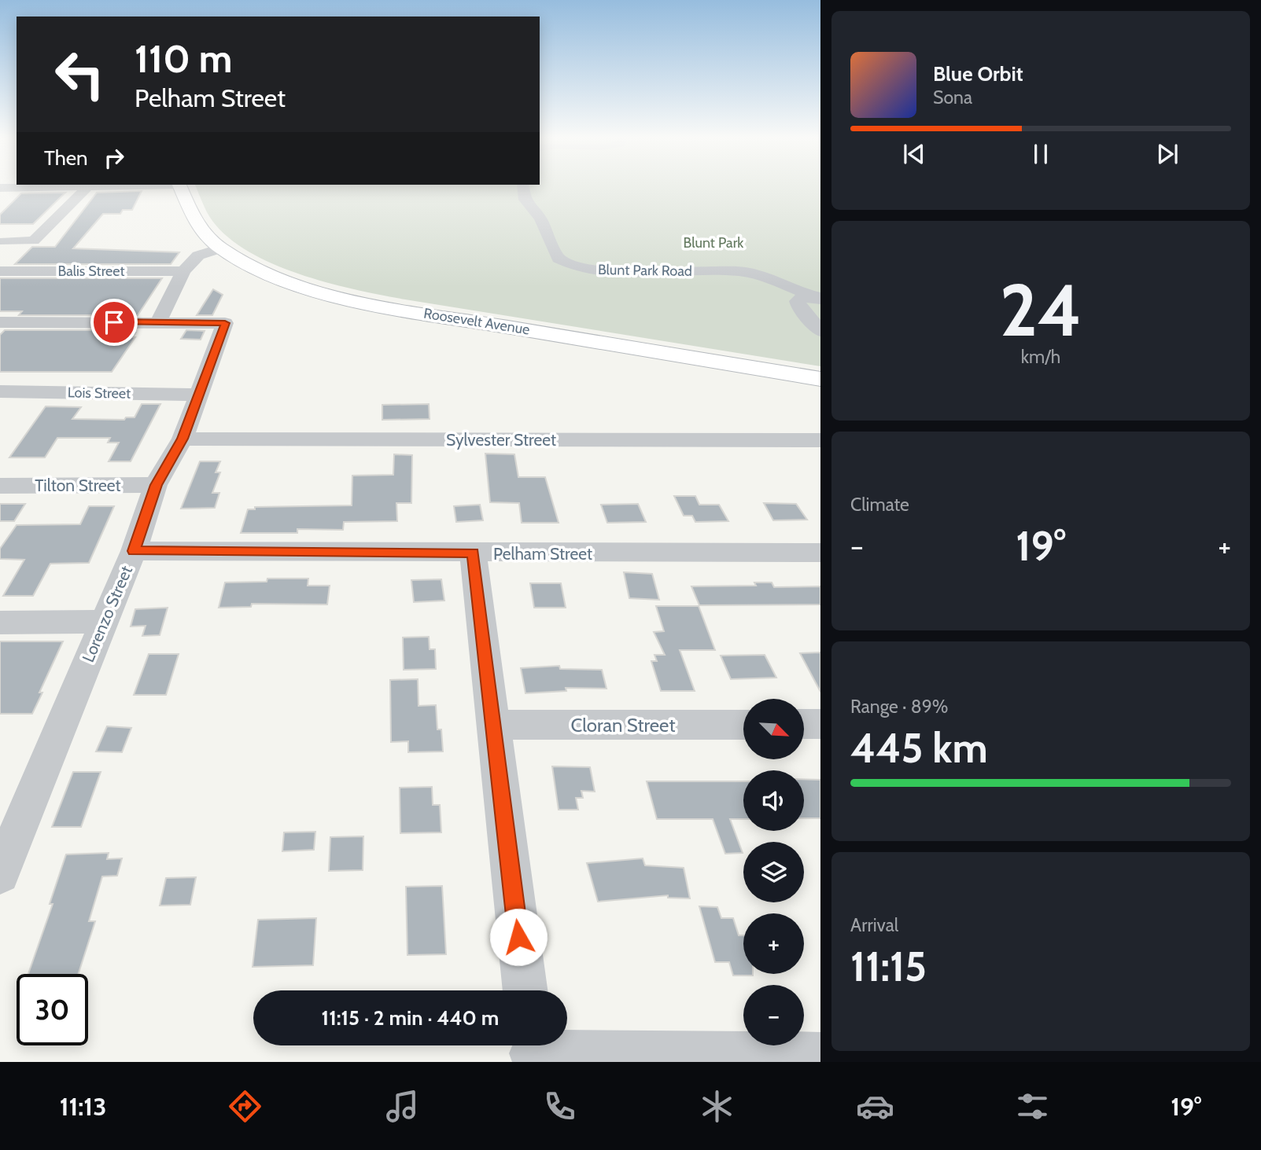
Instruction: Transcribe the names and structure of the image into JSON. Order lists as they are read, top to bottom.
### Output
{
  "streets": {
    "main road": ["Roosevelt Avenue"],
    "street": [
      "Blunt Park Road",
      "Balis Street",
      "Lois Street",
      "Sylvester Street",
      "Tilton Street",
      "Pelham Street",
      "Lorenzo Street",
      "Cloran Street"
    ]
  },
  "crossings": [
    ["Lois Street", "Lorenzo Street"],
    ["Sylvester Street", "Lorenzo Street"],
    ["Tilton Street", "Lorenzo Street"],
    ["Pelham Street", "Lorenzo Street"]
  ],
  "parks": ["Blunt Park"],
  "north": "bottom right",
  "page": {
    "turn": ["110 m", "Pelham Street"],
    "song": ["Blue Orbit", "Sona"],
    "then": "Then",
    "tile": [
      ["24", "km/h"],
      "Climate",
      ["Range · 89%", "445 km"],
      ["Arrival", "11:15"]
    ],
    "heat": ["−", "19°", "+"],
    "map_buttons": ["+", "−"],
    "limit": "30",
    "trip": "11:15 · 2 min · 440 m",
    "tabs": ["11:13", "19°"]
  }
}
